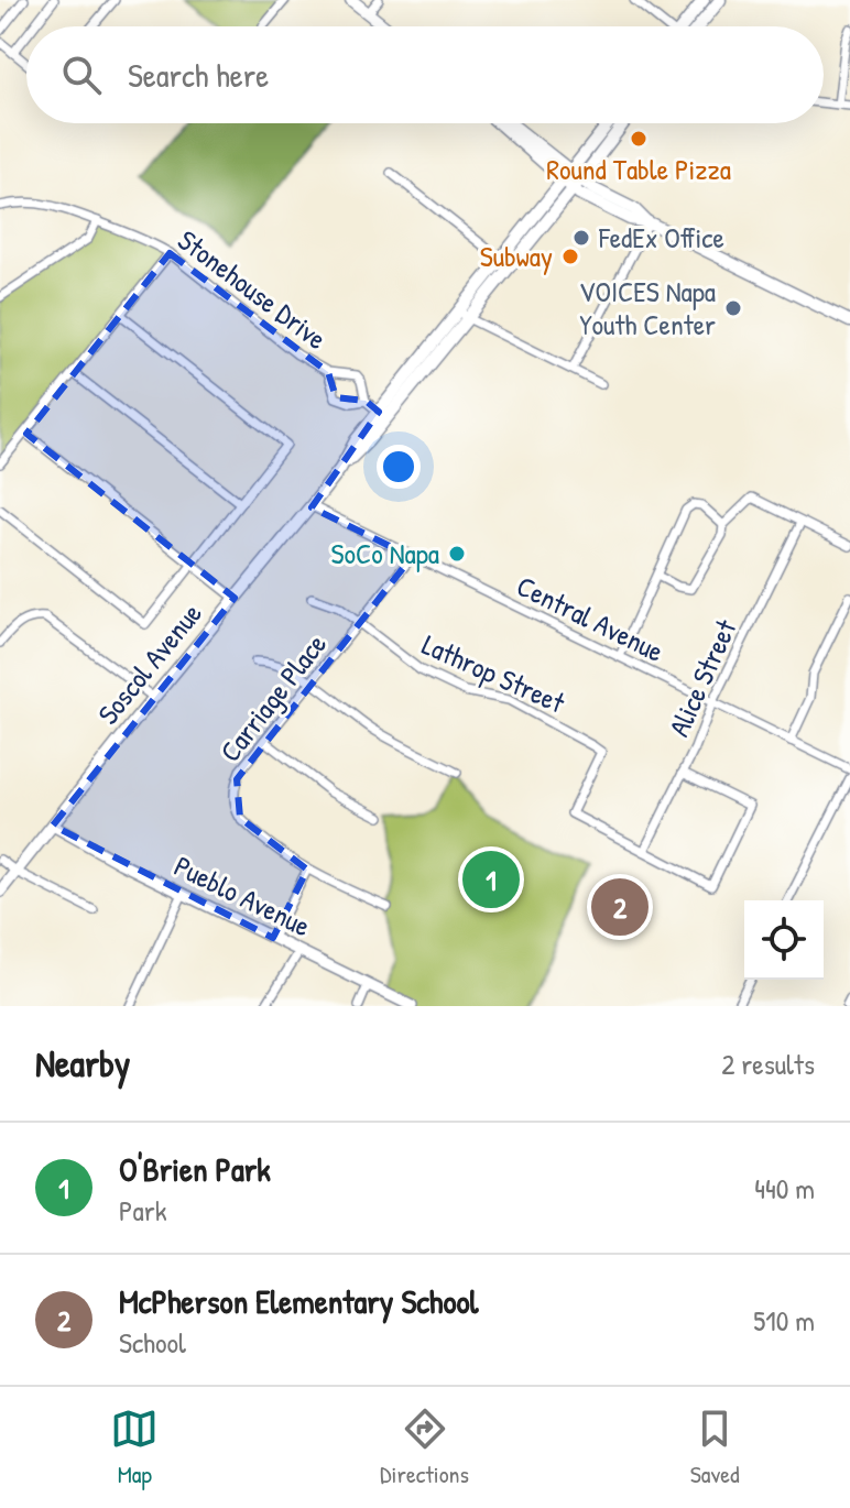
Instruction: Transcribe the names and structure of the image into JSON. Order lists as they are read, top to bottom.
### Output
{
  "streets": {
    "main road": ["Soscol Avenue"],
    "street": [
      "Stonehouse Drive",
      "Central Avenue",
      "Lathrop Street",
      "Alice Street",
      "Carriage Place",
      "Pueblo Avenue"
    ]
  },
  "crossings": [
    ["Stonehouse Drive", "Soscol Avenue"],
    ["Central Avenue", "Soscol Avenue"],
    ["Central Avenue", "Alice Street"],
    ["Central Avenue", "Carriage Place"],
    ["Soscol Avenue", "Pueblo Avenue"],
    ["Lathrop Street", "Alice Street"],
    ["Lathrop Street", "Carriage Place"]
  ],
  "places": [
    "Round Table Pizza",
    "FedEx Office",
    "Subway",
    "VOICES Napa Youth Center",
    "SoCo Napa"
  ],
  "page": {
    "search": "Search here",
    "pins": ["1", "2"],
    "heading": ["Nearby", "2 results"],
    "list": [
      {
        "mark": "1",
        "name": "O'Brien Park",
        "note": "Park",
        "value": "440 m"
      },
      {
        "mark": "2",
        "name": "McPherson Elementary School",
        "note": "School",
        "value": "510 m"
      }
    ],
    "nav": ["Map", "Directions", "Saved"]
  }
}
